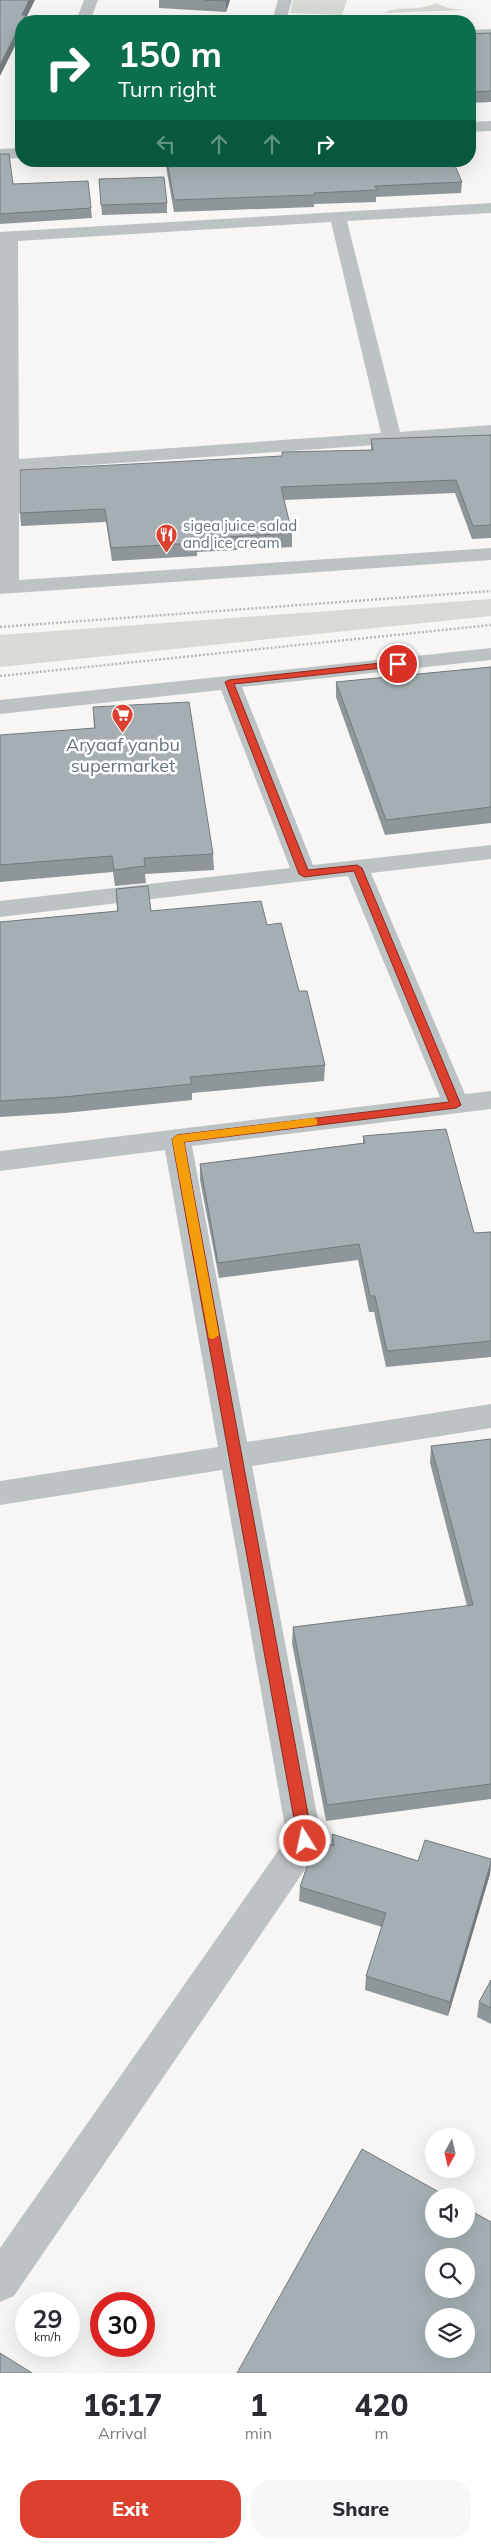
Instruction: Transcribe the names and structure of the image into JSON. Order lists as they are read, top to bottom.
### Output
{
  "places": {
    "restaurant": ["sigea juice salad and ice cream"],
    "supermarket": ["Aryaaf yanbu supermarket"]
  },
  "north": "bottom",
  "page": {
    "turn": ["150 m", "Turn right"],
    "speed": "29 km/h",
    "limit": "30",
    "eta": [
      "16:17",
      "Arrival",
      "1",
      "min",
      "420",
      "m"
    ],
    "buttons": ["Exit", "Share"]
  }
}
